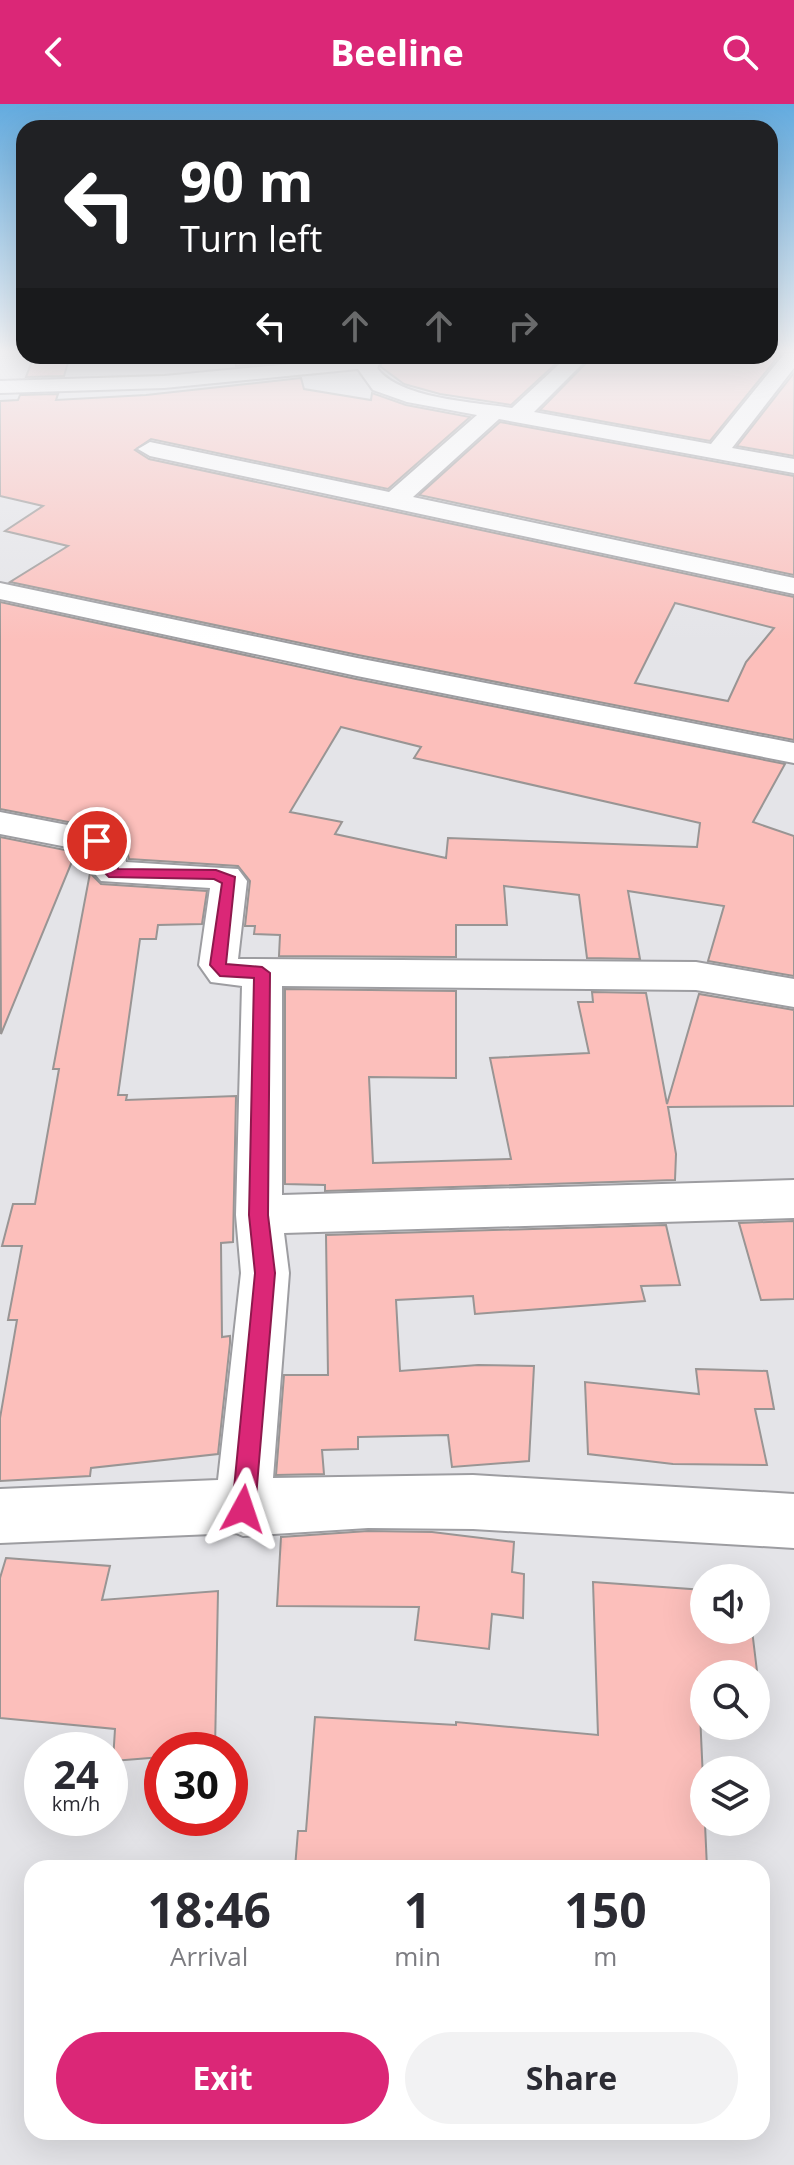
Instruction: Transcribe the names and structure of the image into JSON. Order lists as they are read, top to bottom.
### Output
{
  "page": {
    "header": "Beeline",
    "turn": ["90 m", "Turn left"],
    "speed": "24 km/h",
    "limit": "30",
    "eta": [
      "18:46",
      "Arrival",
      "1",
      "min",
      "150",
      "m"
    ],
    "buttons": ["Exit", "Share"]
  }
}
